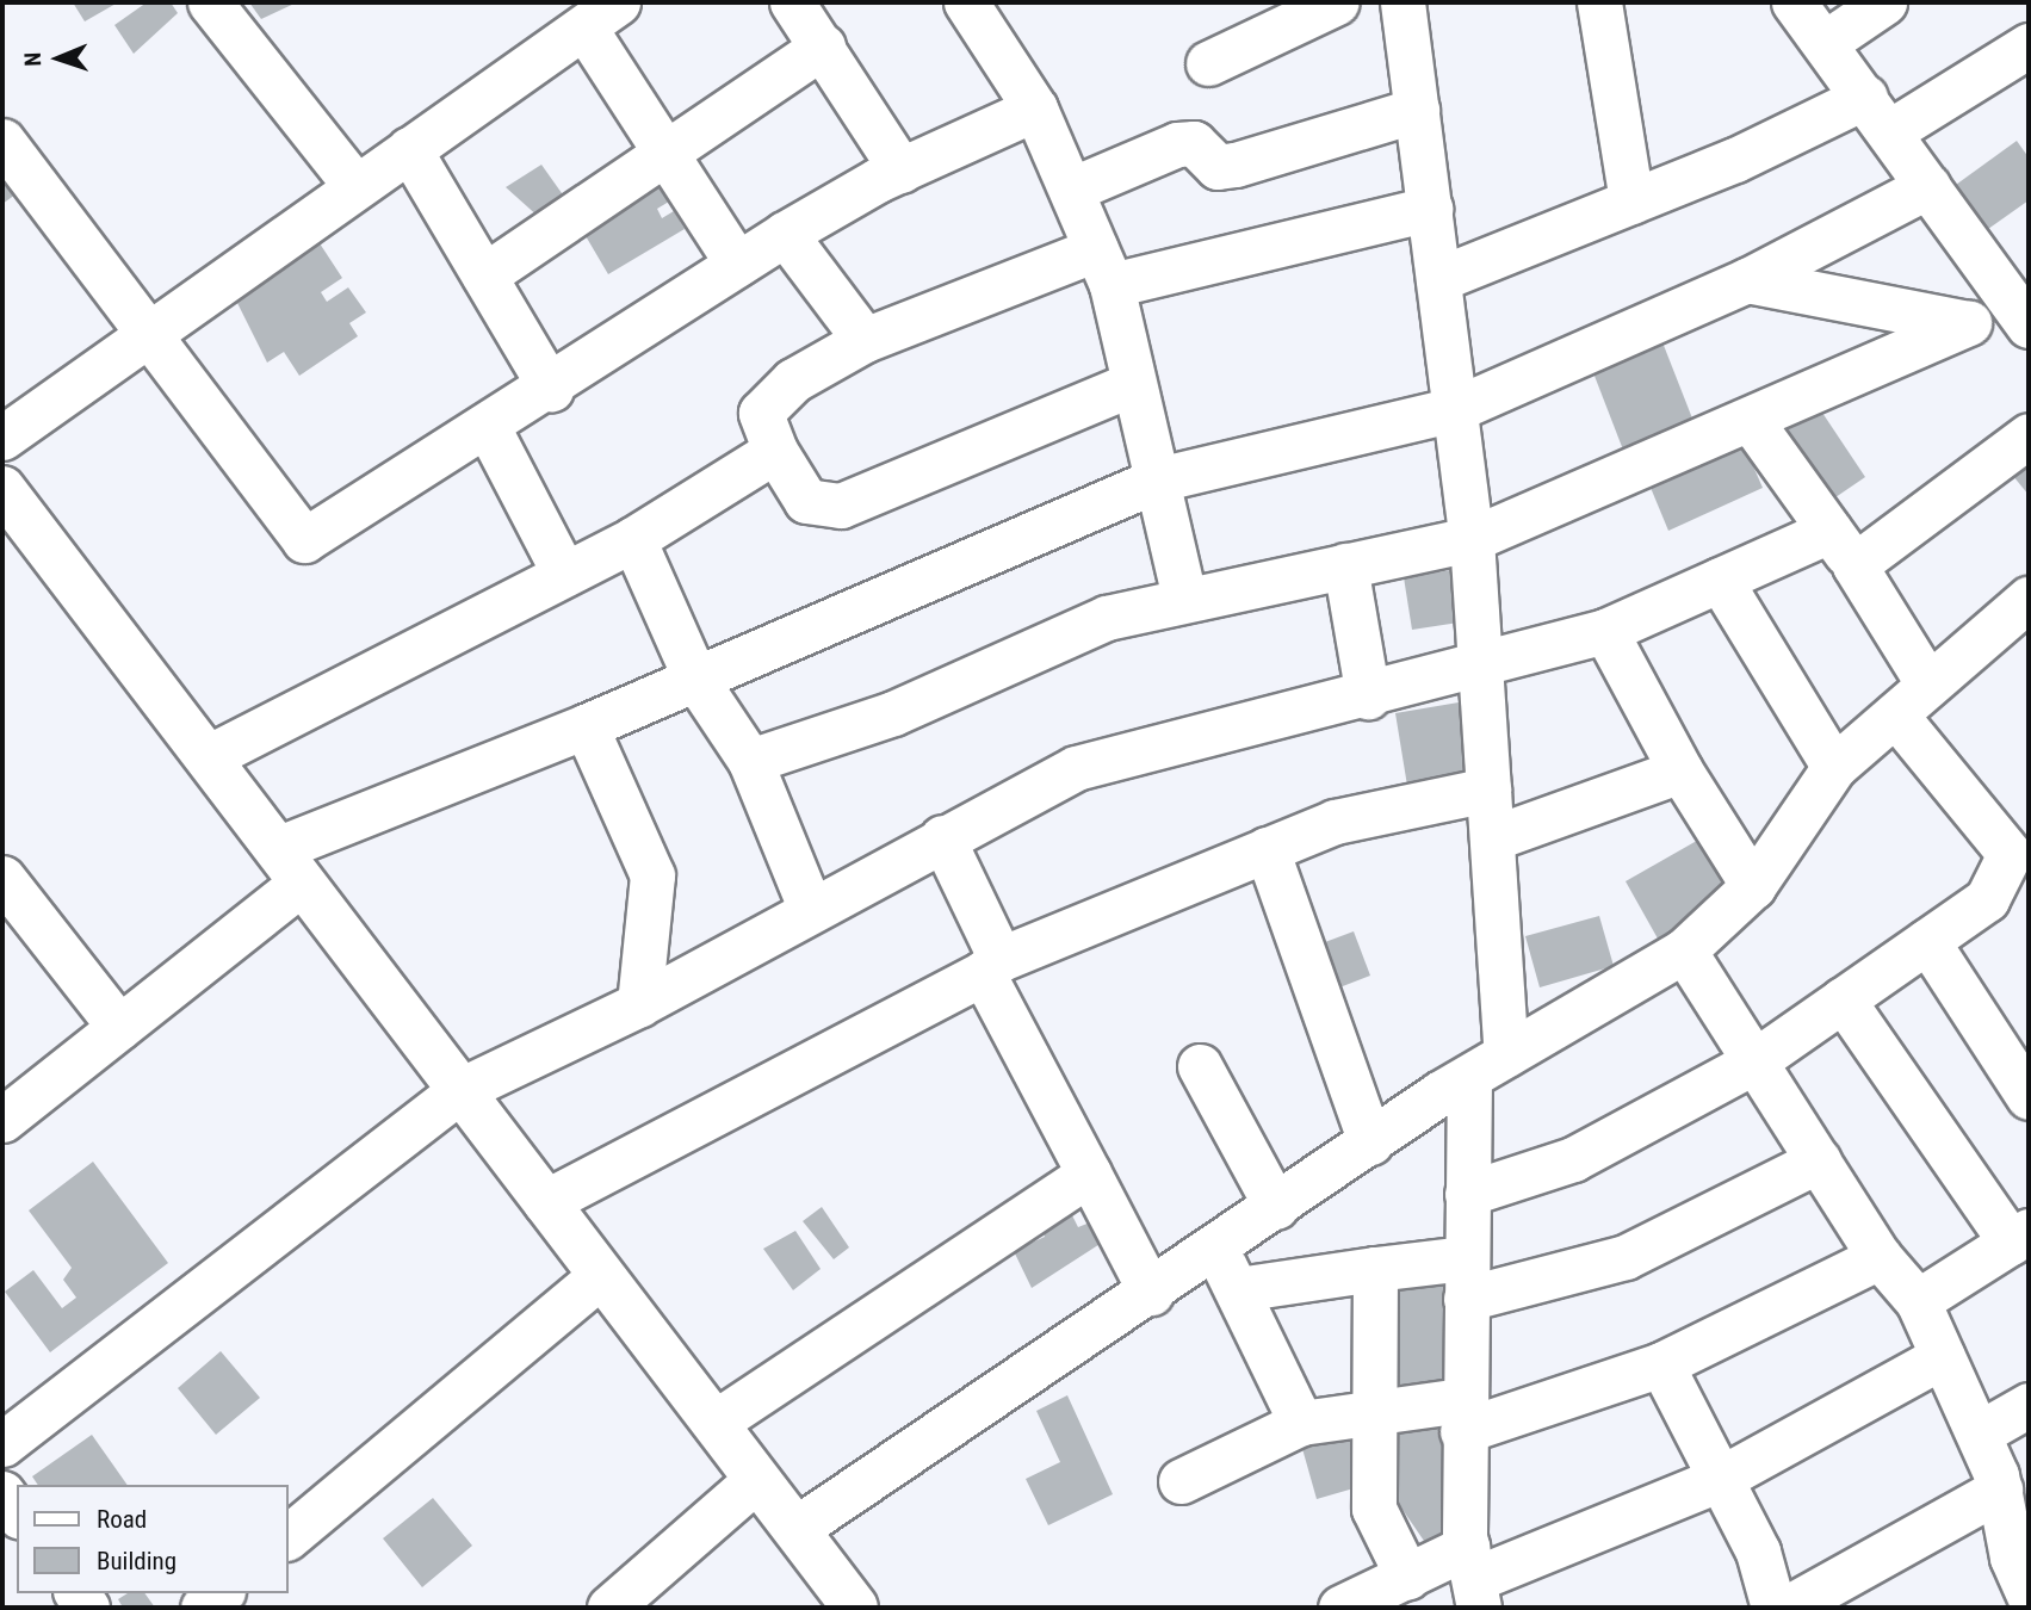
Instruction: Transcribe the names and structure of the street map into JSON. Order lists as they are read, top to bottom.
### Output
{
  "legend": ["Road", "Building"],
  "north": "left"
}
